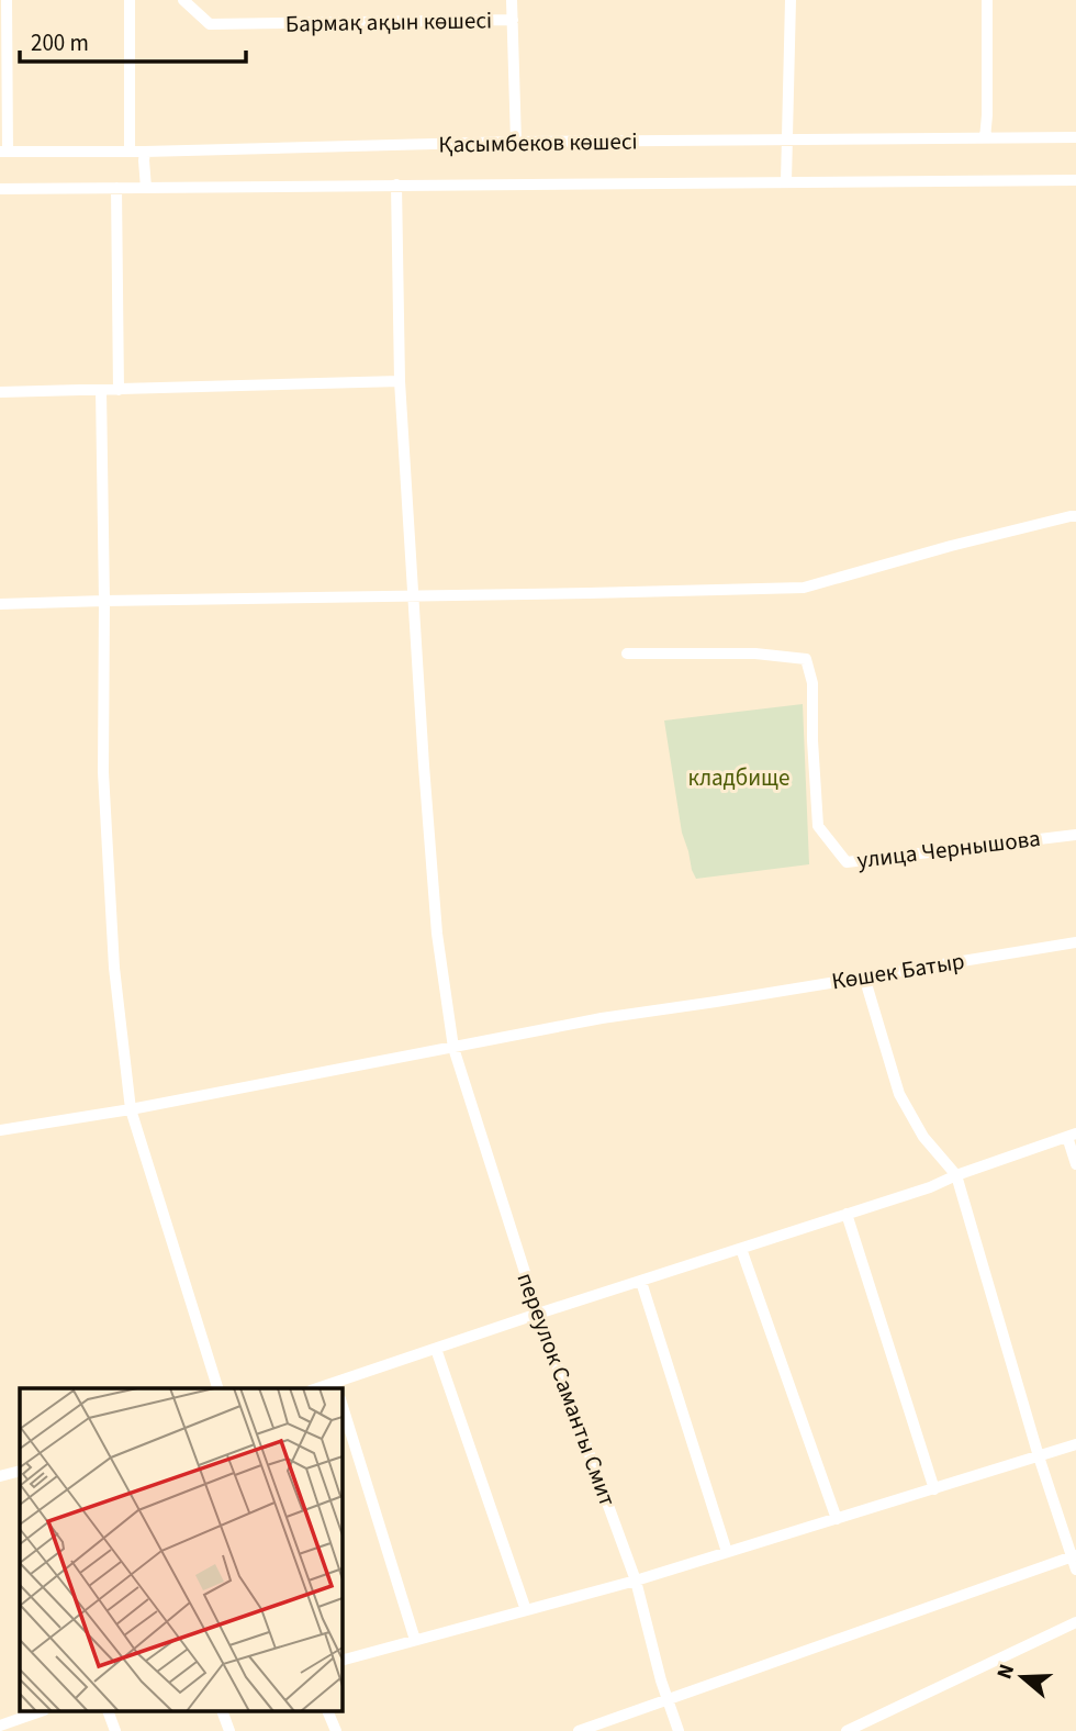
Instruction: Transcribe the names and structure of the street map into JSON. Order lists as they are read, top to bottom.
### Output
{
  "streets": {
    "street": [
      "Бармақ ақын көшесі",
      "Қасымбеков көшесі",
      "улица Чернышова",
      "Көшек Батыр",
      "переулок Саманты Смит"
    ]
  },
  "crossings": [
    ["Көшек Батыр", "переулок Саманты Смит"]
  ],
  "parks": ["кладбище"],
  "scale_bar": "200 m",
  "north": "left"
}
